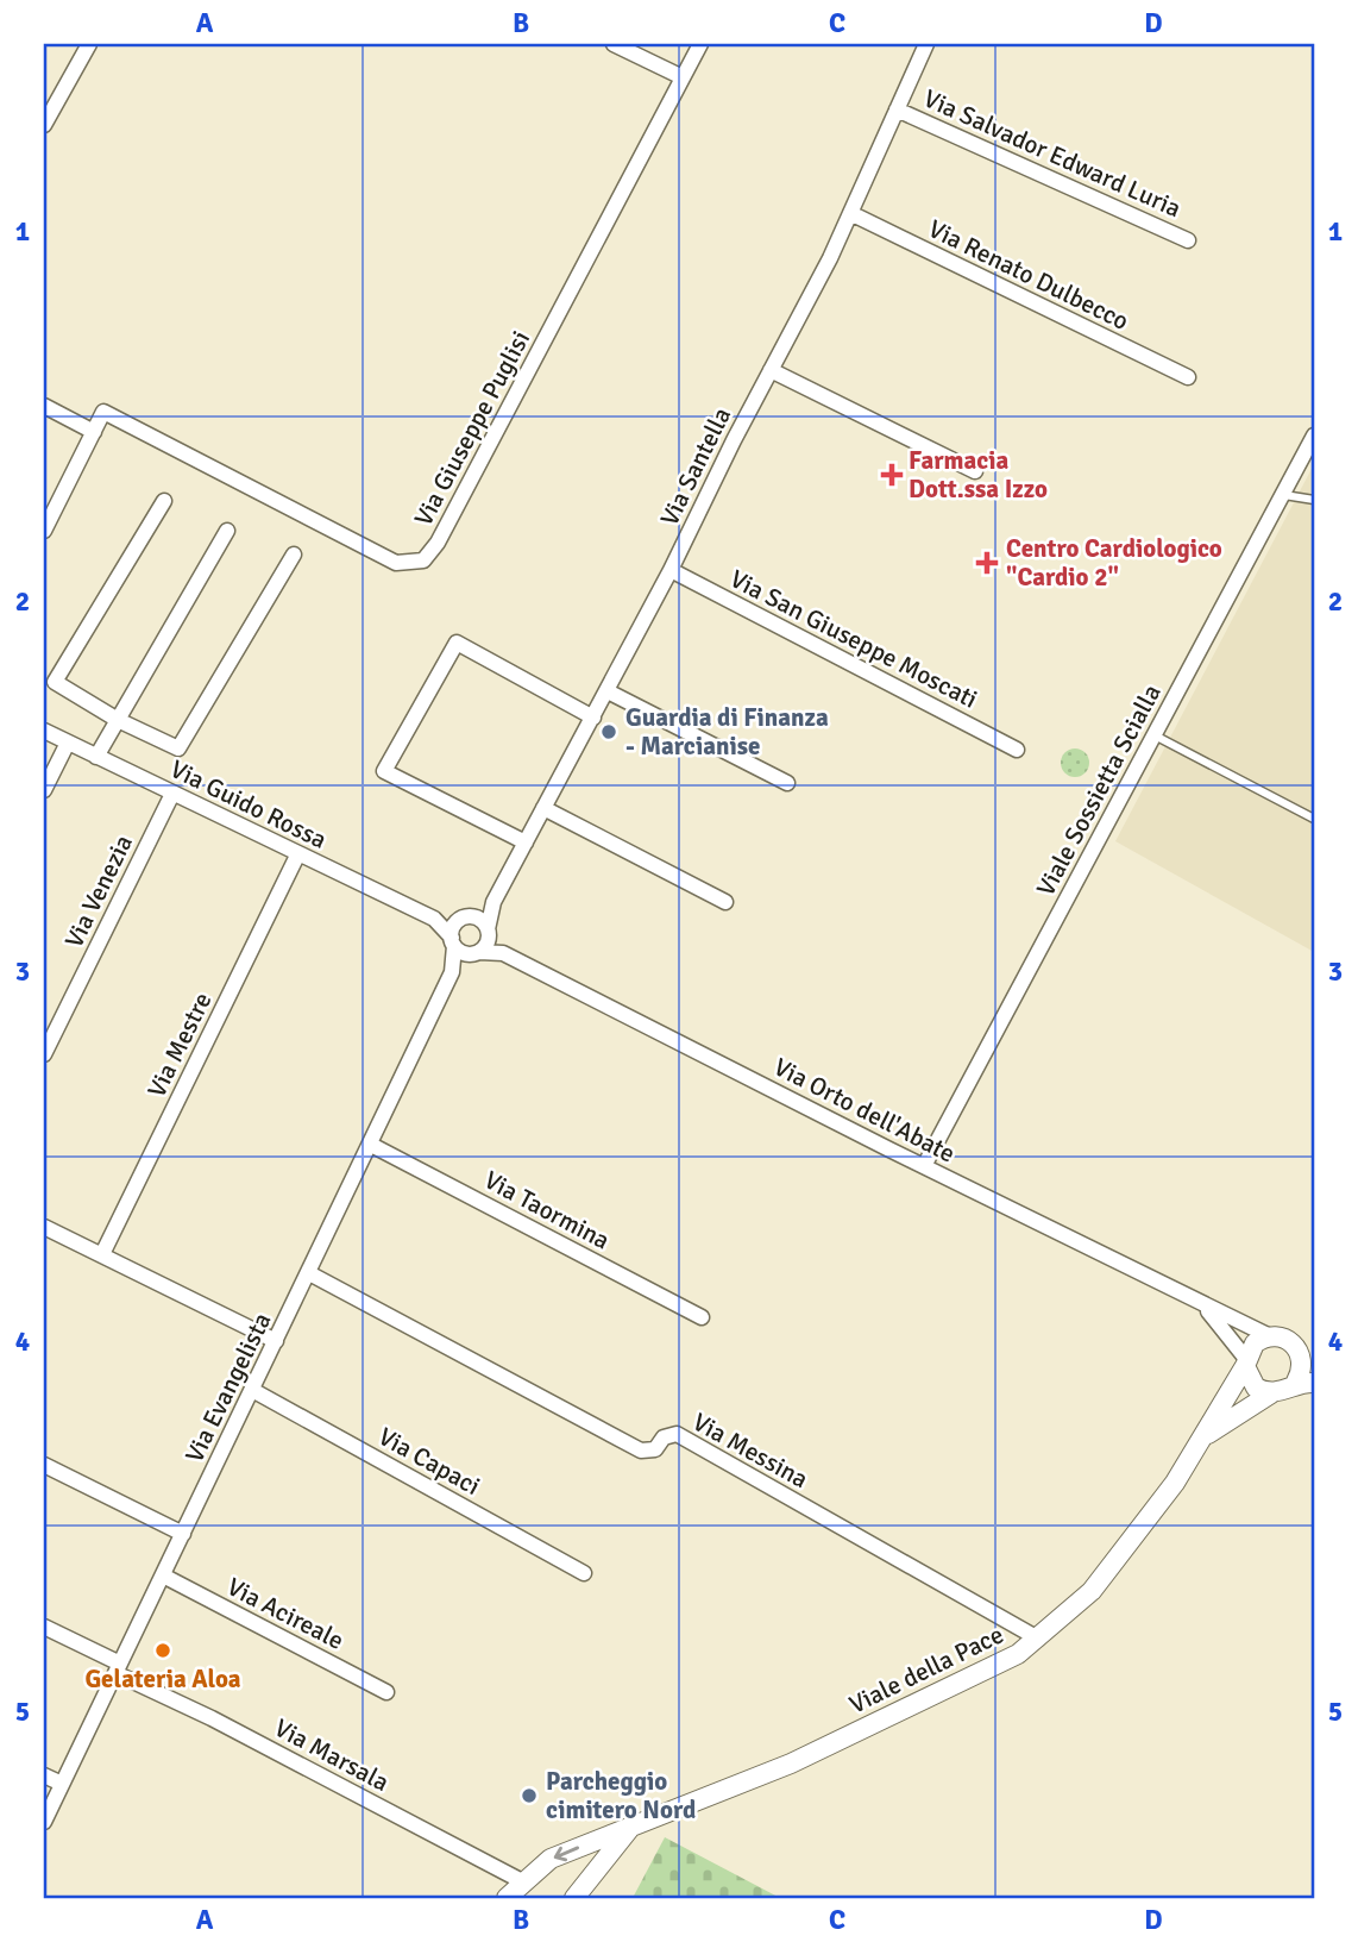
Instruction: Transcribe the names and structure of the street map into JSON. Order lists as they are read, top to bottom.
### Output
{
  "streets": {
    "street": [
      "Via Salvador Edward Luria",
      "Via Renato Dulbecco",
      "Via Giuseppe Puglisi",
      "Via Santella",
      "Via San Giuseppe Moscati",
      "Viale Sossietta Scialla",
      "Via Guido Rossa",
      "Via Venezia",
      "Via Mestre",
      "Via Orto dell'Abate",
      "Via Taormina",
      "Via Evangelista",
      "Via Messina",
      "Via Capaci",
      "Via Acireale",
      "Viale della Pace",
      "Via Marsala"
    ]
  },
  "crossings": [
    ["Via Salvador Edward Luria", "Via Santella"],
    ["Via Renato Dulbecco", "Via Santella"],
    ["Via Santella", "Via San Giuseppe Moscati"],
    ["Via Santella", "Via Guido Rossa"],
    ["Via Santella", "Via Orto dell'Abate"],
    ["Via Santella", "Via Evangelista"],
    ["Viale Sossietta Scialla", "Via Orto dell'Abate"],
    ["Via Guido Rossa", "Via Venezia"],
    ["Via Guido Rossa", "Via Mestre"],
    ["Via Guido Rossa", "Via Orto dell'Abate"],
    ["Via Guido Rossa", "Via Evangelista"],
    ["Via Orto dell'Abate", "Via Evangelista"],
    ["Via Orto dell'Abate", "Viale della Pace"],
    ["Via Taormina", "Via Evangelista"],
    ["Via Evangelista", "Via Messina"],
    ["Via Evangelista", "Via Capaci"],
    ["Via Evangelista", "Via Acireale"],
    ["Via Evangelista", "Via Marsala"],
    ["Via Messina", "Viale della Pace"],
    ["Viale della Pace", "Via Marsala"]
  ],
  "places": {
    "health": ["Farmacia Dott.ssa Izzo", "Centro Cardiologico \"Cardio 2\""],
    "other": ["Guardia di Finanza - Marcianise", "Gelateria Aloa", "Parcheggio cimitero Nord"]
  },
  "grid": {
    "columns": [
      "A",
      "B",
      "C",
      "D"
    ],
    "rows": [
      "1",
      "2",
      "3",
      "4",
      "5"
    ]
  }
}
